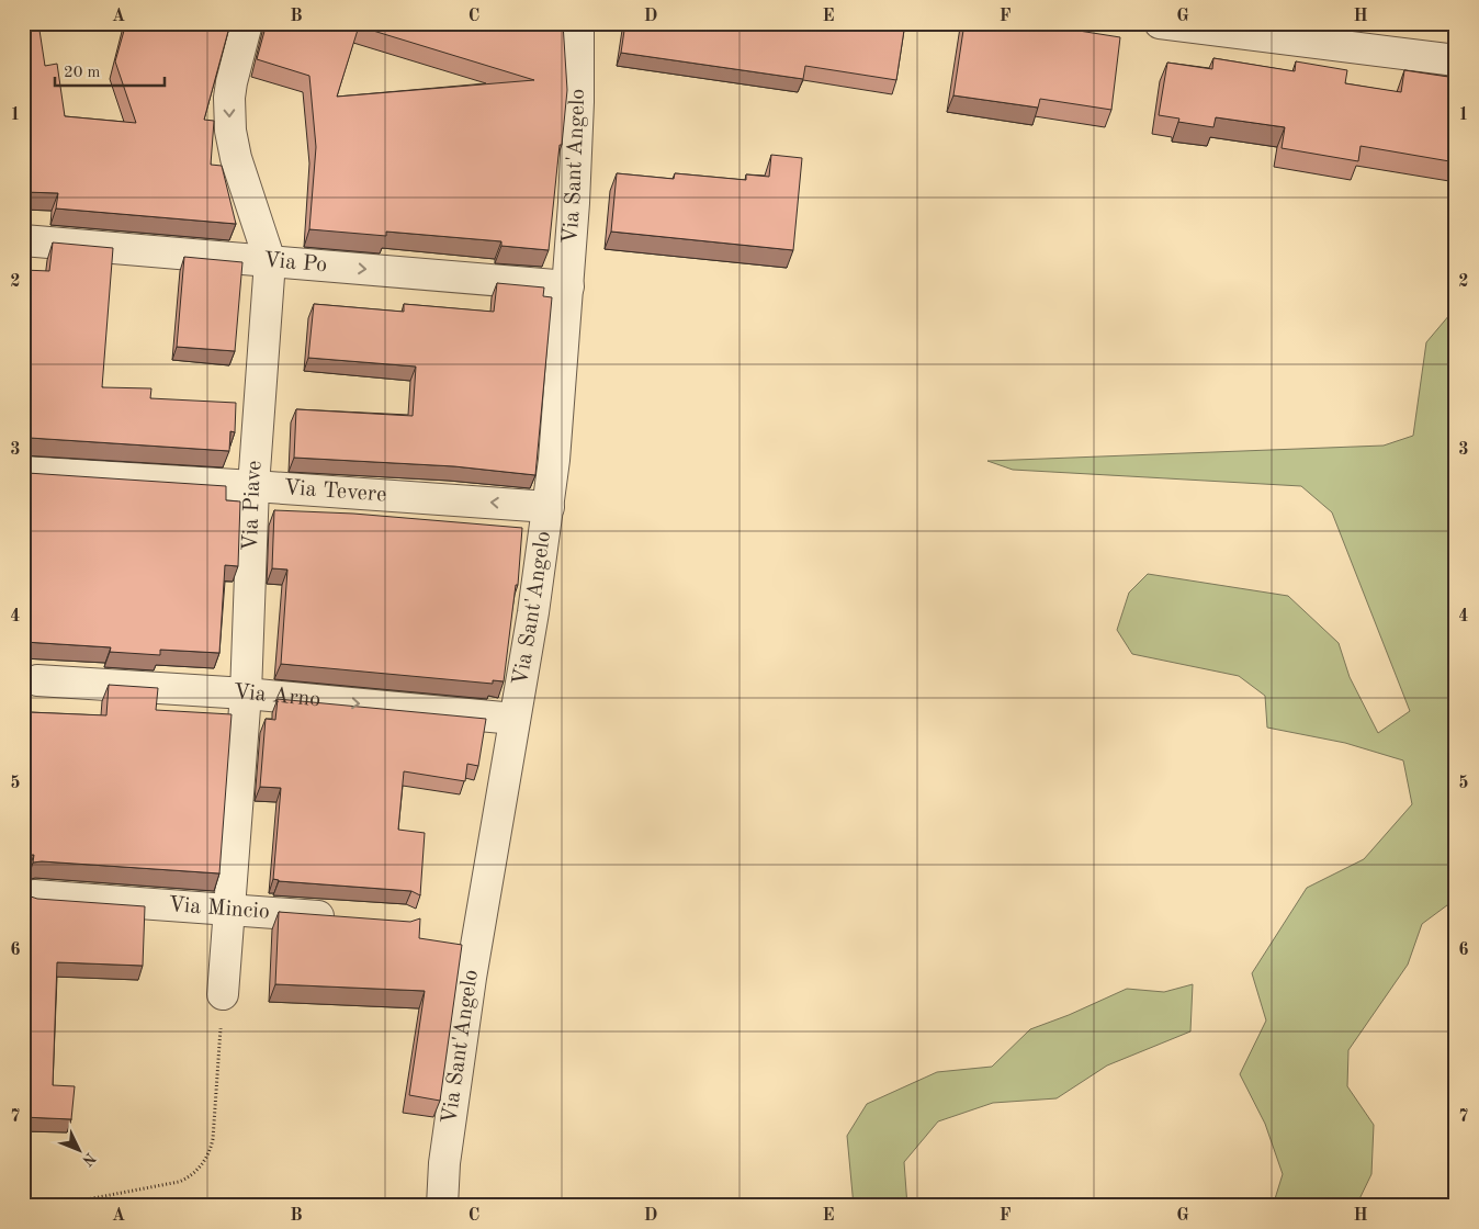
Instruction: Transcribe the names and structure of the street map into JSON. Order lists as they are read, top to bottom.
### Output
{
  "streets": {
    "street": [
      "Via Sant'Angelo",
      "Via Po",
      "Via Tevere",
      "Via Piave",
      "Via Arno",
      "Via Mincio"
    ]
  },
  "crossings": [
    ["Via Sant'Angelo", "Via Po"],
    ["Via Sant'Angelo", "Via Tevere"],
    ["Via Sant'Angelo", "Via Arno"],
    ["Via Po", "Via Piave"],
    ["Via Tevere", "Via Piave"],
    ["Via Piave", "Via Arno"],
    ["Via Piave", "Via Mincio"]
  ],
  "one_way": ["Via Po", "Via Tevere", "Via Arno"],
  "scale_bar": "20 m",
  "north": "bottom right",
  "grid": {
    "columns": [
      "A",
      "B",
      "C",
      "D",
      "E",
      "F",
      "G",
      "H"
    ],
    "rows": [
      "1",
      "2",
      "3",
      "4",
      "5",
      "6",
      "7"
    ]
  }
}
